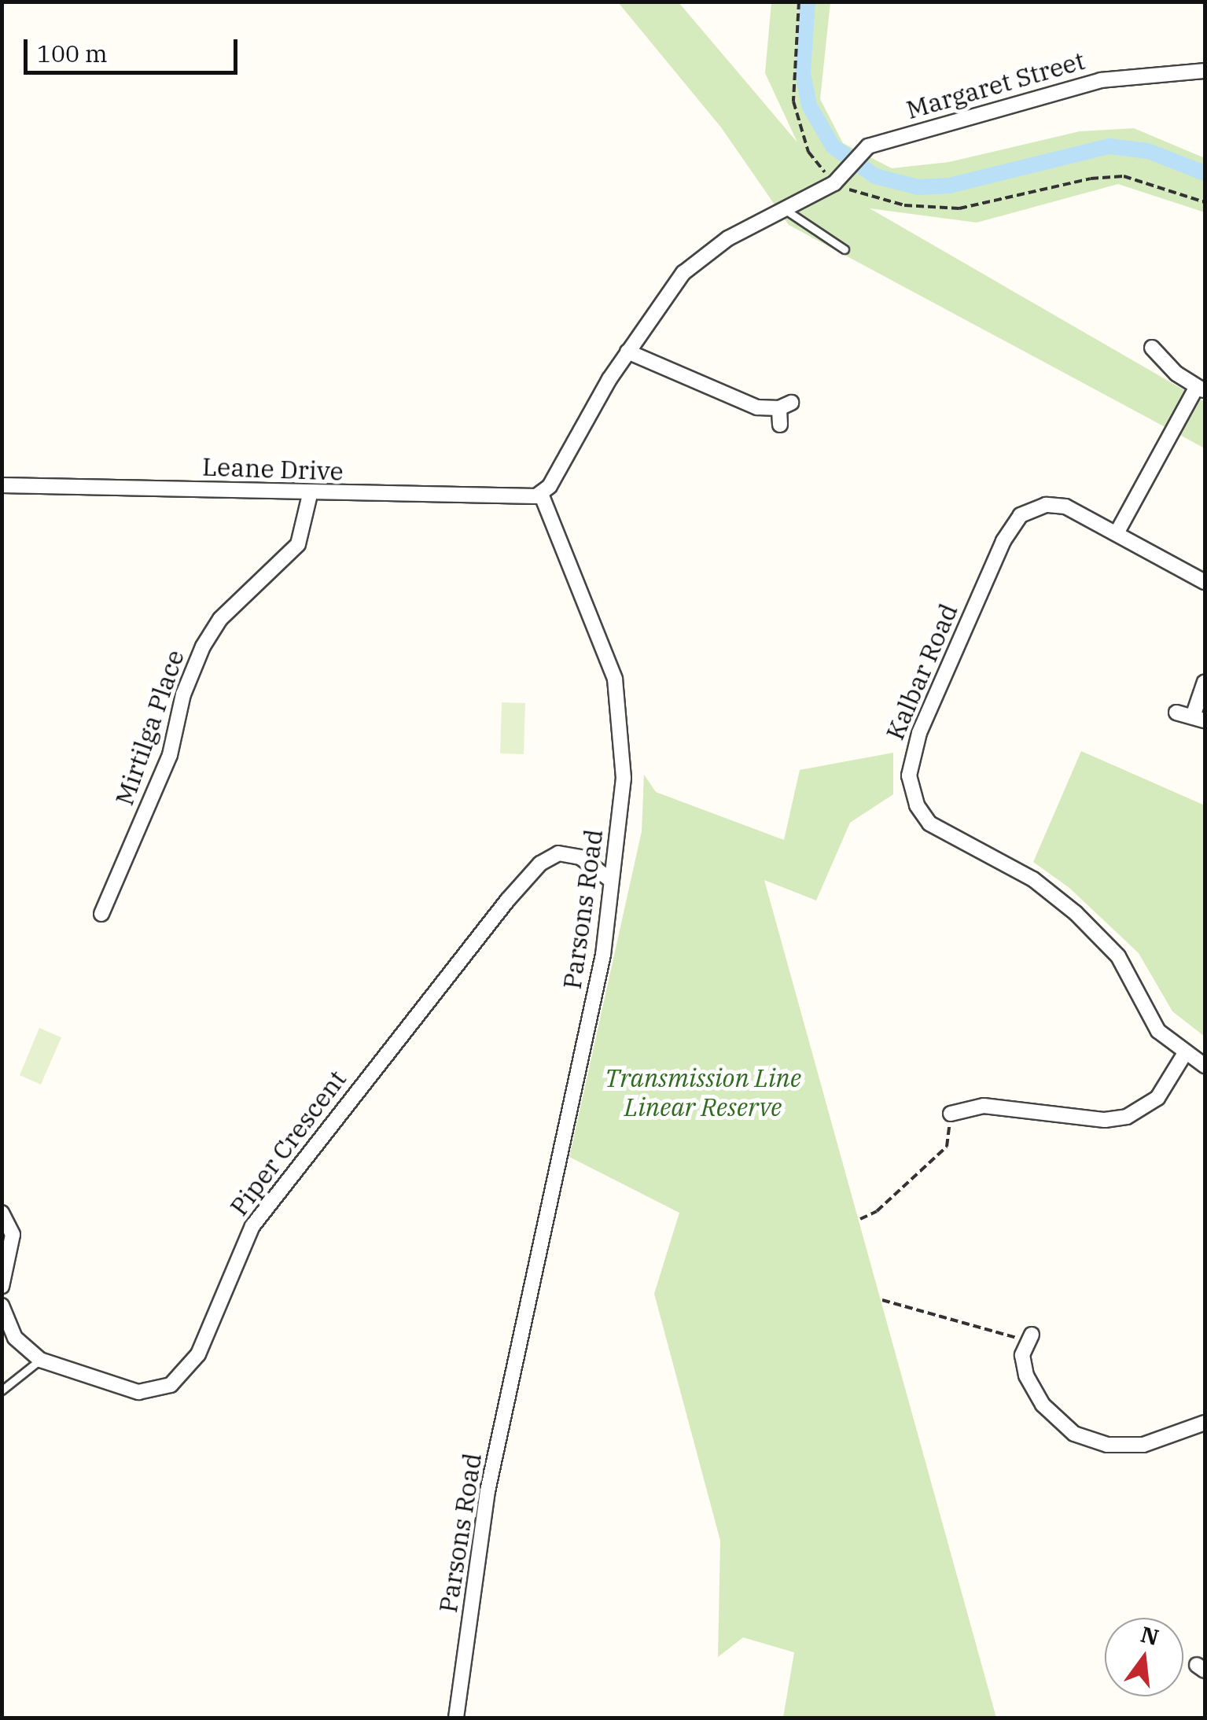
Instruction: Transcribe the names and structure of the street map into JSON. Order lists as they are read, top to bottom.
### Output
{
  "streets": {
    "street": [
      "Margaret Street",
      "Leane Drive",
      "Kalbar Road",
      "Mirtilga Place",
      "Parsons Road",
      "Piper Crescent"
    ]
  },
  "crossings": [
    ["Leane Drive", "Mirtilga Place"],
    ["Leane Drive", "Parsons Road"],
    ["Parsons Road", "Piper Crescent"]
  ],
  "parks": ["Transmission Line Linear Reserve"],
  "scale_bar": "100 m",
  "north": "top"
}
